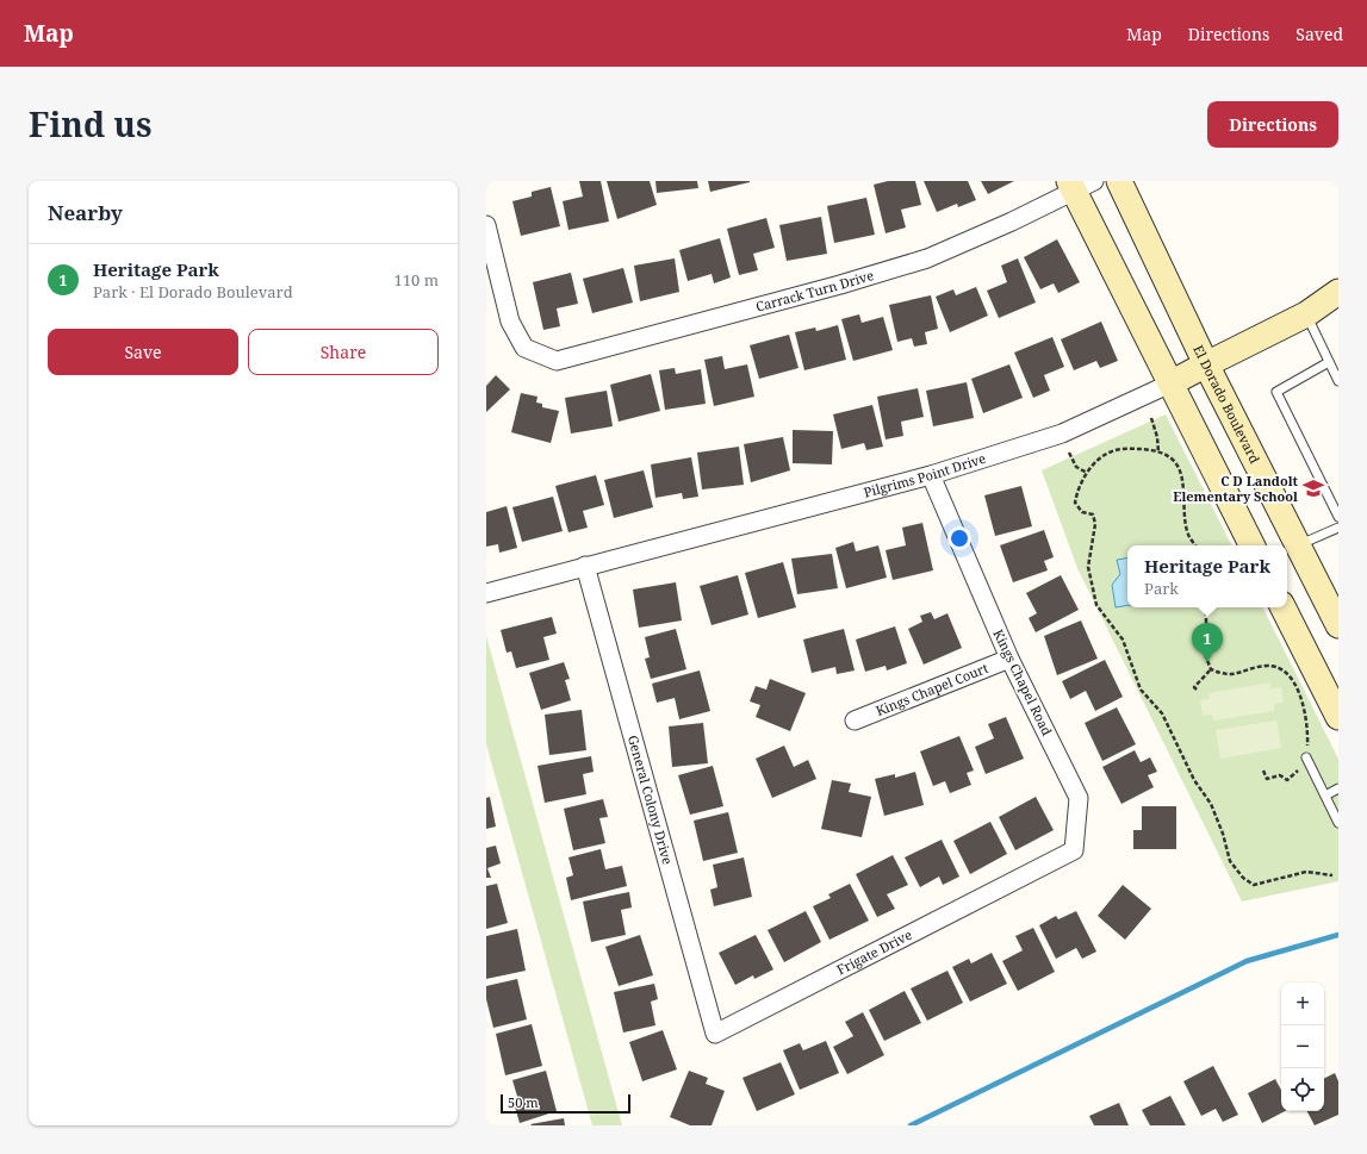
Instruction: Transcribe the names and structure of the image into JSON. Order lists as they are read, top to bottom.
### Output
{
  "streets": {
    "main road": ["El Dorado Boulevard", "Pilgrims Point Drive"],
    "street": [
      "Carrack Turn Drive",
      "Kings Chapel Road",
      "Kings Chapel Court",
      "General Colony Drive",
      "Frigate Drive"
    ]
  },
  "crossings": [
    ["El Dorado Boulevard", "Pilgrims Point Drive"],
    ["Pilgrims Point Drive", "Kings Chapel Road"],
    ["Pilgrims Point Drive", "General Colony Drive"],
    ["Kings Chapel Road", "Kings Chapel Court"],
    ["Kings Chapel Road", "Frigate Drive"],
    ["General Colony Drive", "Frigate Drive"]
  ],
  "places": {
    "school or university": ["C D Landolt Elementary School"]
  },
  "scale_bar": "50 m",
  "page": {
    "header": "Map",
    "nav": ["Map", "Directions", "Saved"],
    "title": "Find us",
    "buttons": [
      "Directions",
      ["Save", "Share"]
    ],
    "heading": "Nearby",
    "list": [
      {
        "mark": "1",
        "name": "Heritage Park",
        "note": "Park · El Dorado Boulevard",
        "value": "110 m"
      }
    ],
    "popup": ["Heritage Park", "Park"],
    "pins": "1",
    "map_buttons": ["+", "−"],
    "scale": "50 m"
  }
}
